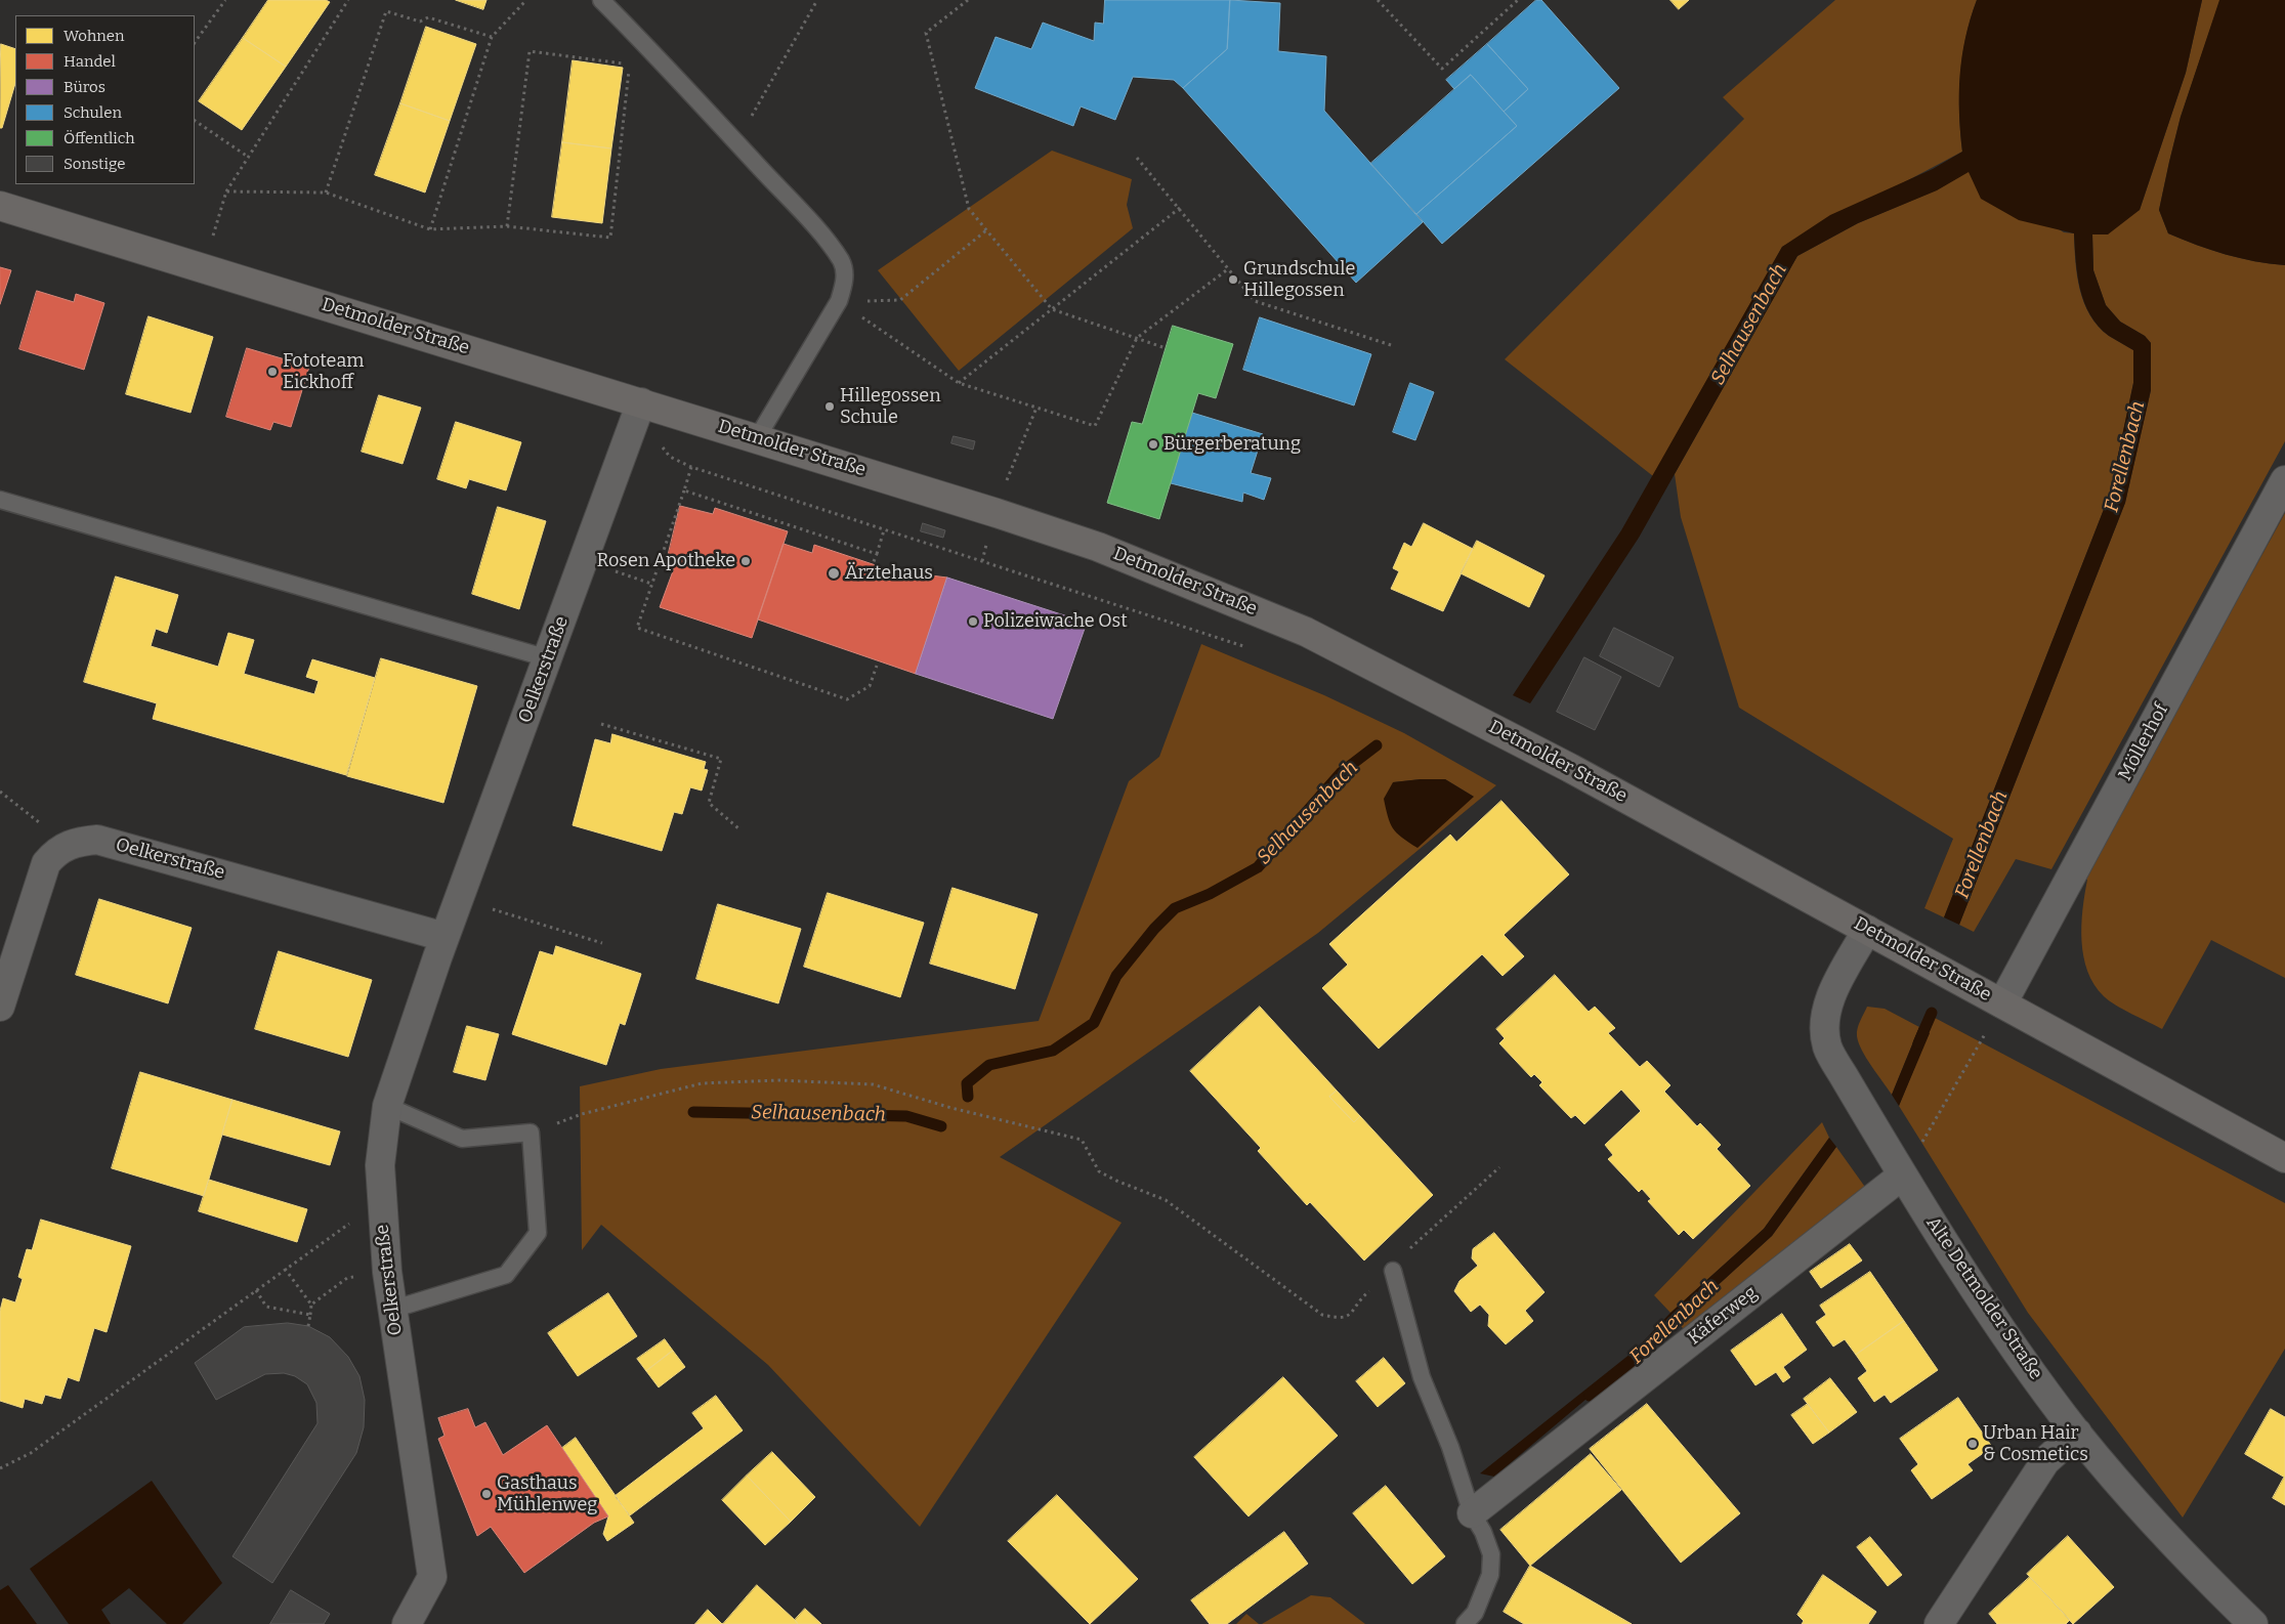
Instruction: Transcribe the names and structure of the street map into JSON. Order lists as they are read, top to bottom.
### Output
{
  "streets": {
    "street": [
      "Detmolder Straße",
      "Oelkerstraße",
      "Möllerhof",
      "Alte Detmolder Straße",
      "Käferweg"
    ]
  },
  "crossings": [
    ["Detmolder Straße", "Oelkerstraße"],
    ["Detmolder Straße", "Möllerhof"],
    ["Detmolder Straße", "Alte Detmolder Straße"],
    ["Alte Detmolder Straße", "Käferweg"]
  ],
  "water": ["Selhausenbach", "Forellenbach"],
  "places": [
    "Grundschule Hillegossen",
    "Fototeam Eickhoff",
    "Hillegossen Schule",
    "Bürgerberatung",
    "Rosen Apotheke",
    "Ärztehaus",
    "Polizeiwache Ost",
    "Urban Hair & Cosmetics",
    "Gasthaus Mühlenweg"
  ],
  "legend": [
    "Wohnen",
    "Handel",
    "Büros",
    "Schulen",
    "Öffentlich",
    "Sonstige"
  ]
}
